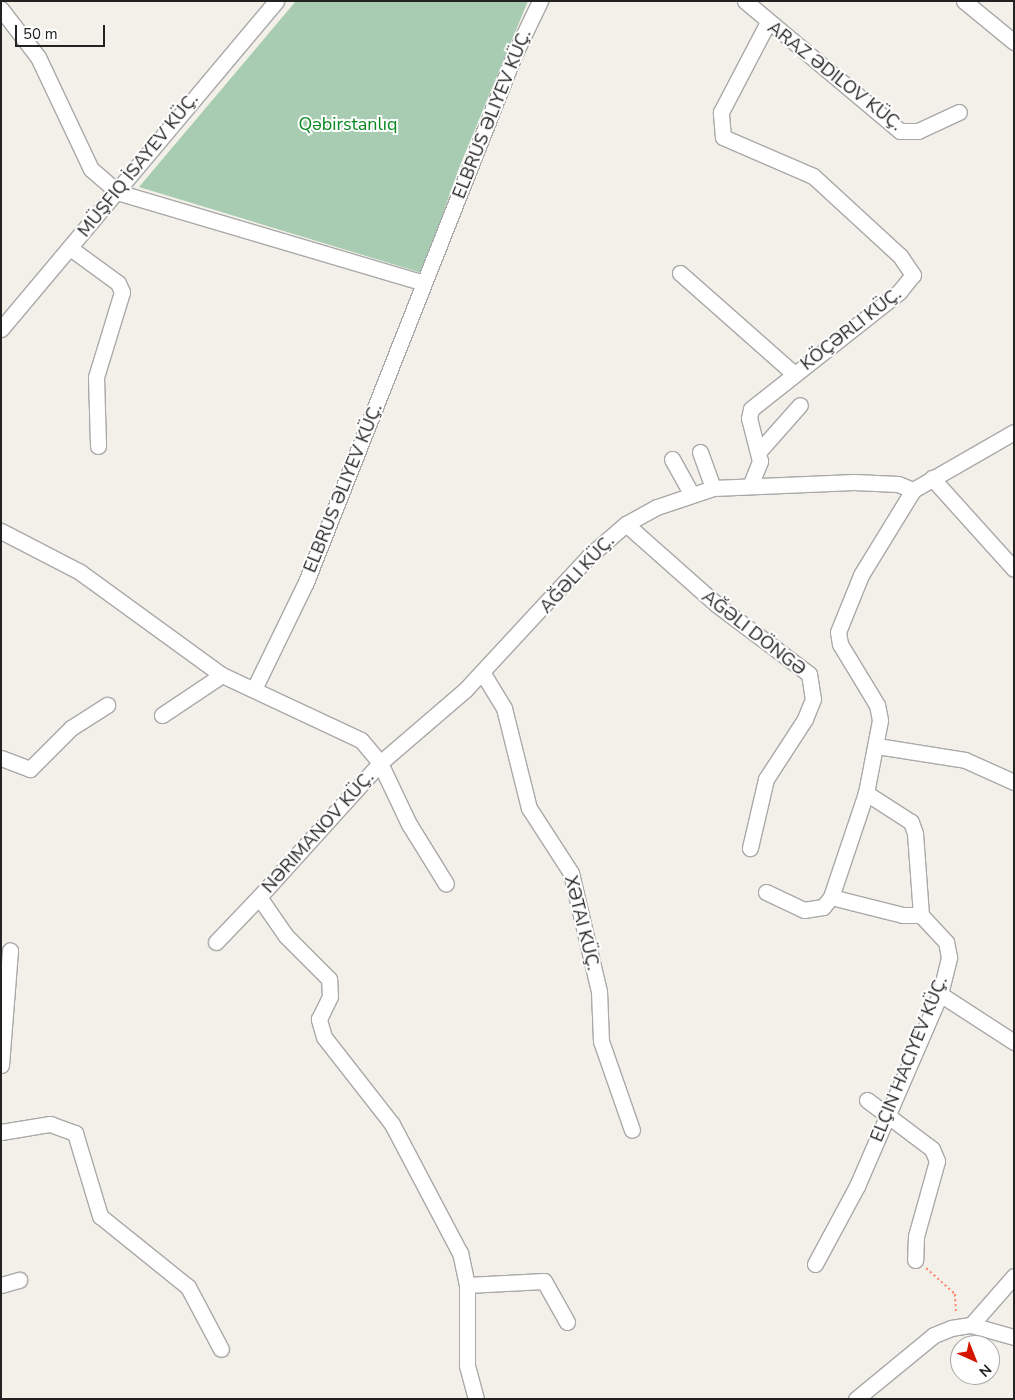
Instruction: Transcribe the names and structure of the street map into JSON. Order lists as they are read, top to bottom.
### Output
{
  "streets": {
    "street": [
      "ARAZ ƏDILOV KÜÇ.",
      "ELBRUS ƏLIYEV KÜÇ.",
      "MÜŞFIQ İSAYEV KÜÇ.",
      "KÖÇƏRLI KÜÇ.",
      "AĞƏLI KÜÇ.",
      "AĞƏLI DÖNGƏ",
      "NƏRIMANOV KÜÇ.",
      "XƏTAI KÜÇ."
    ]
  },
  "crossings": [
    ["ARAZ ƏDILOV KÜÇ.", "KÖÇƏRLI KÜÇ."],
    ["ELBRUS ƏLIYEV KÜÇ.", "NƏRIMANOV KÜÇ."],
    ["AĞƏLI KÜÇ.", "AĞƏLI DÖNGƏ"],
    ["AĞƏLI KÜÇ.", "NƏRIMANOV KÜÇ."],
    ["AĞƏLI KÜÇ.", "XƏTAI KÜÇ."]
  ],
  "parks": ["Qəbirstanlıq"],
  "scale_bar": "50 m",
  "north": "bottom right"
}
